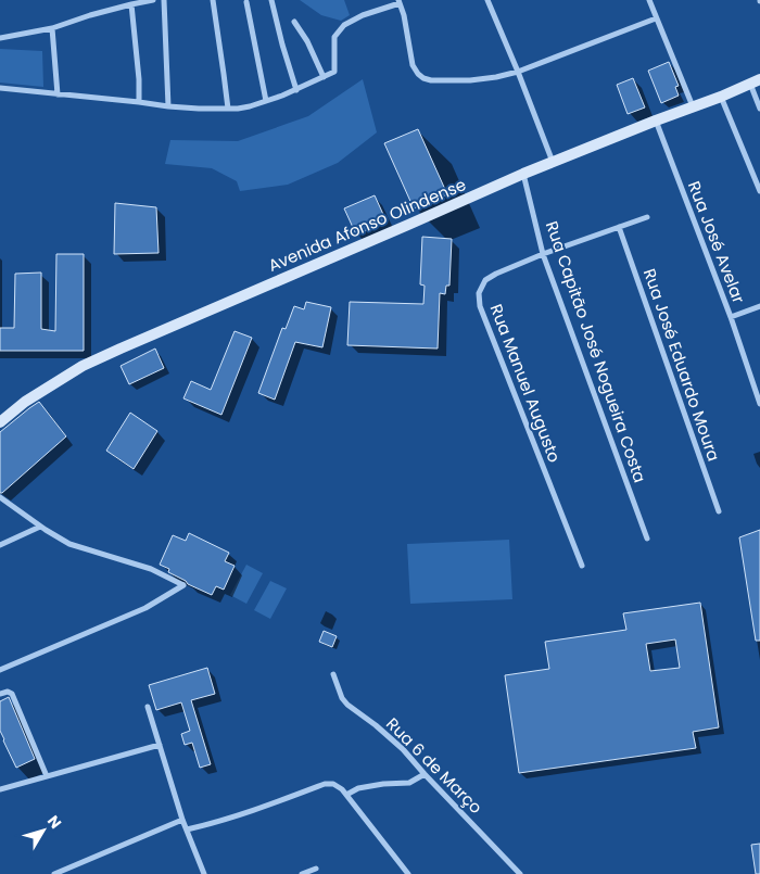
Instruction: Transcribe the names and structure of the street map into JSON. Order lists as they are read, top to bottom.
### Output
{
  "streets": {
    "main road": ["Avenida Afonso Olindense"],
    "street": [
      "Rua José Avelar",
      "Rua Capitão José Nogueira Costa",
      "Rua José Eduardo Moura",
      "Rua Manuel Augusto",
      "Rua 6 de Março"
    ]
  },
  "crossings": [
    ["Avenida Afonso Olindense", "Rua José Avelar"],
    ["Avenida Afonso Olindense", "Rua Capitão José Nogueira Costa"],
    ["Rua Capitão José Nogueira Costa", "Rua Manuel Augusto"],
    ["Rua José Eduardo Moura", "Rua Manuel Augusto"]
  ],
  "north": "top right"
}
